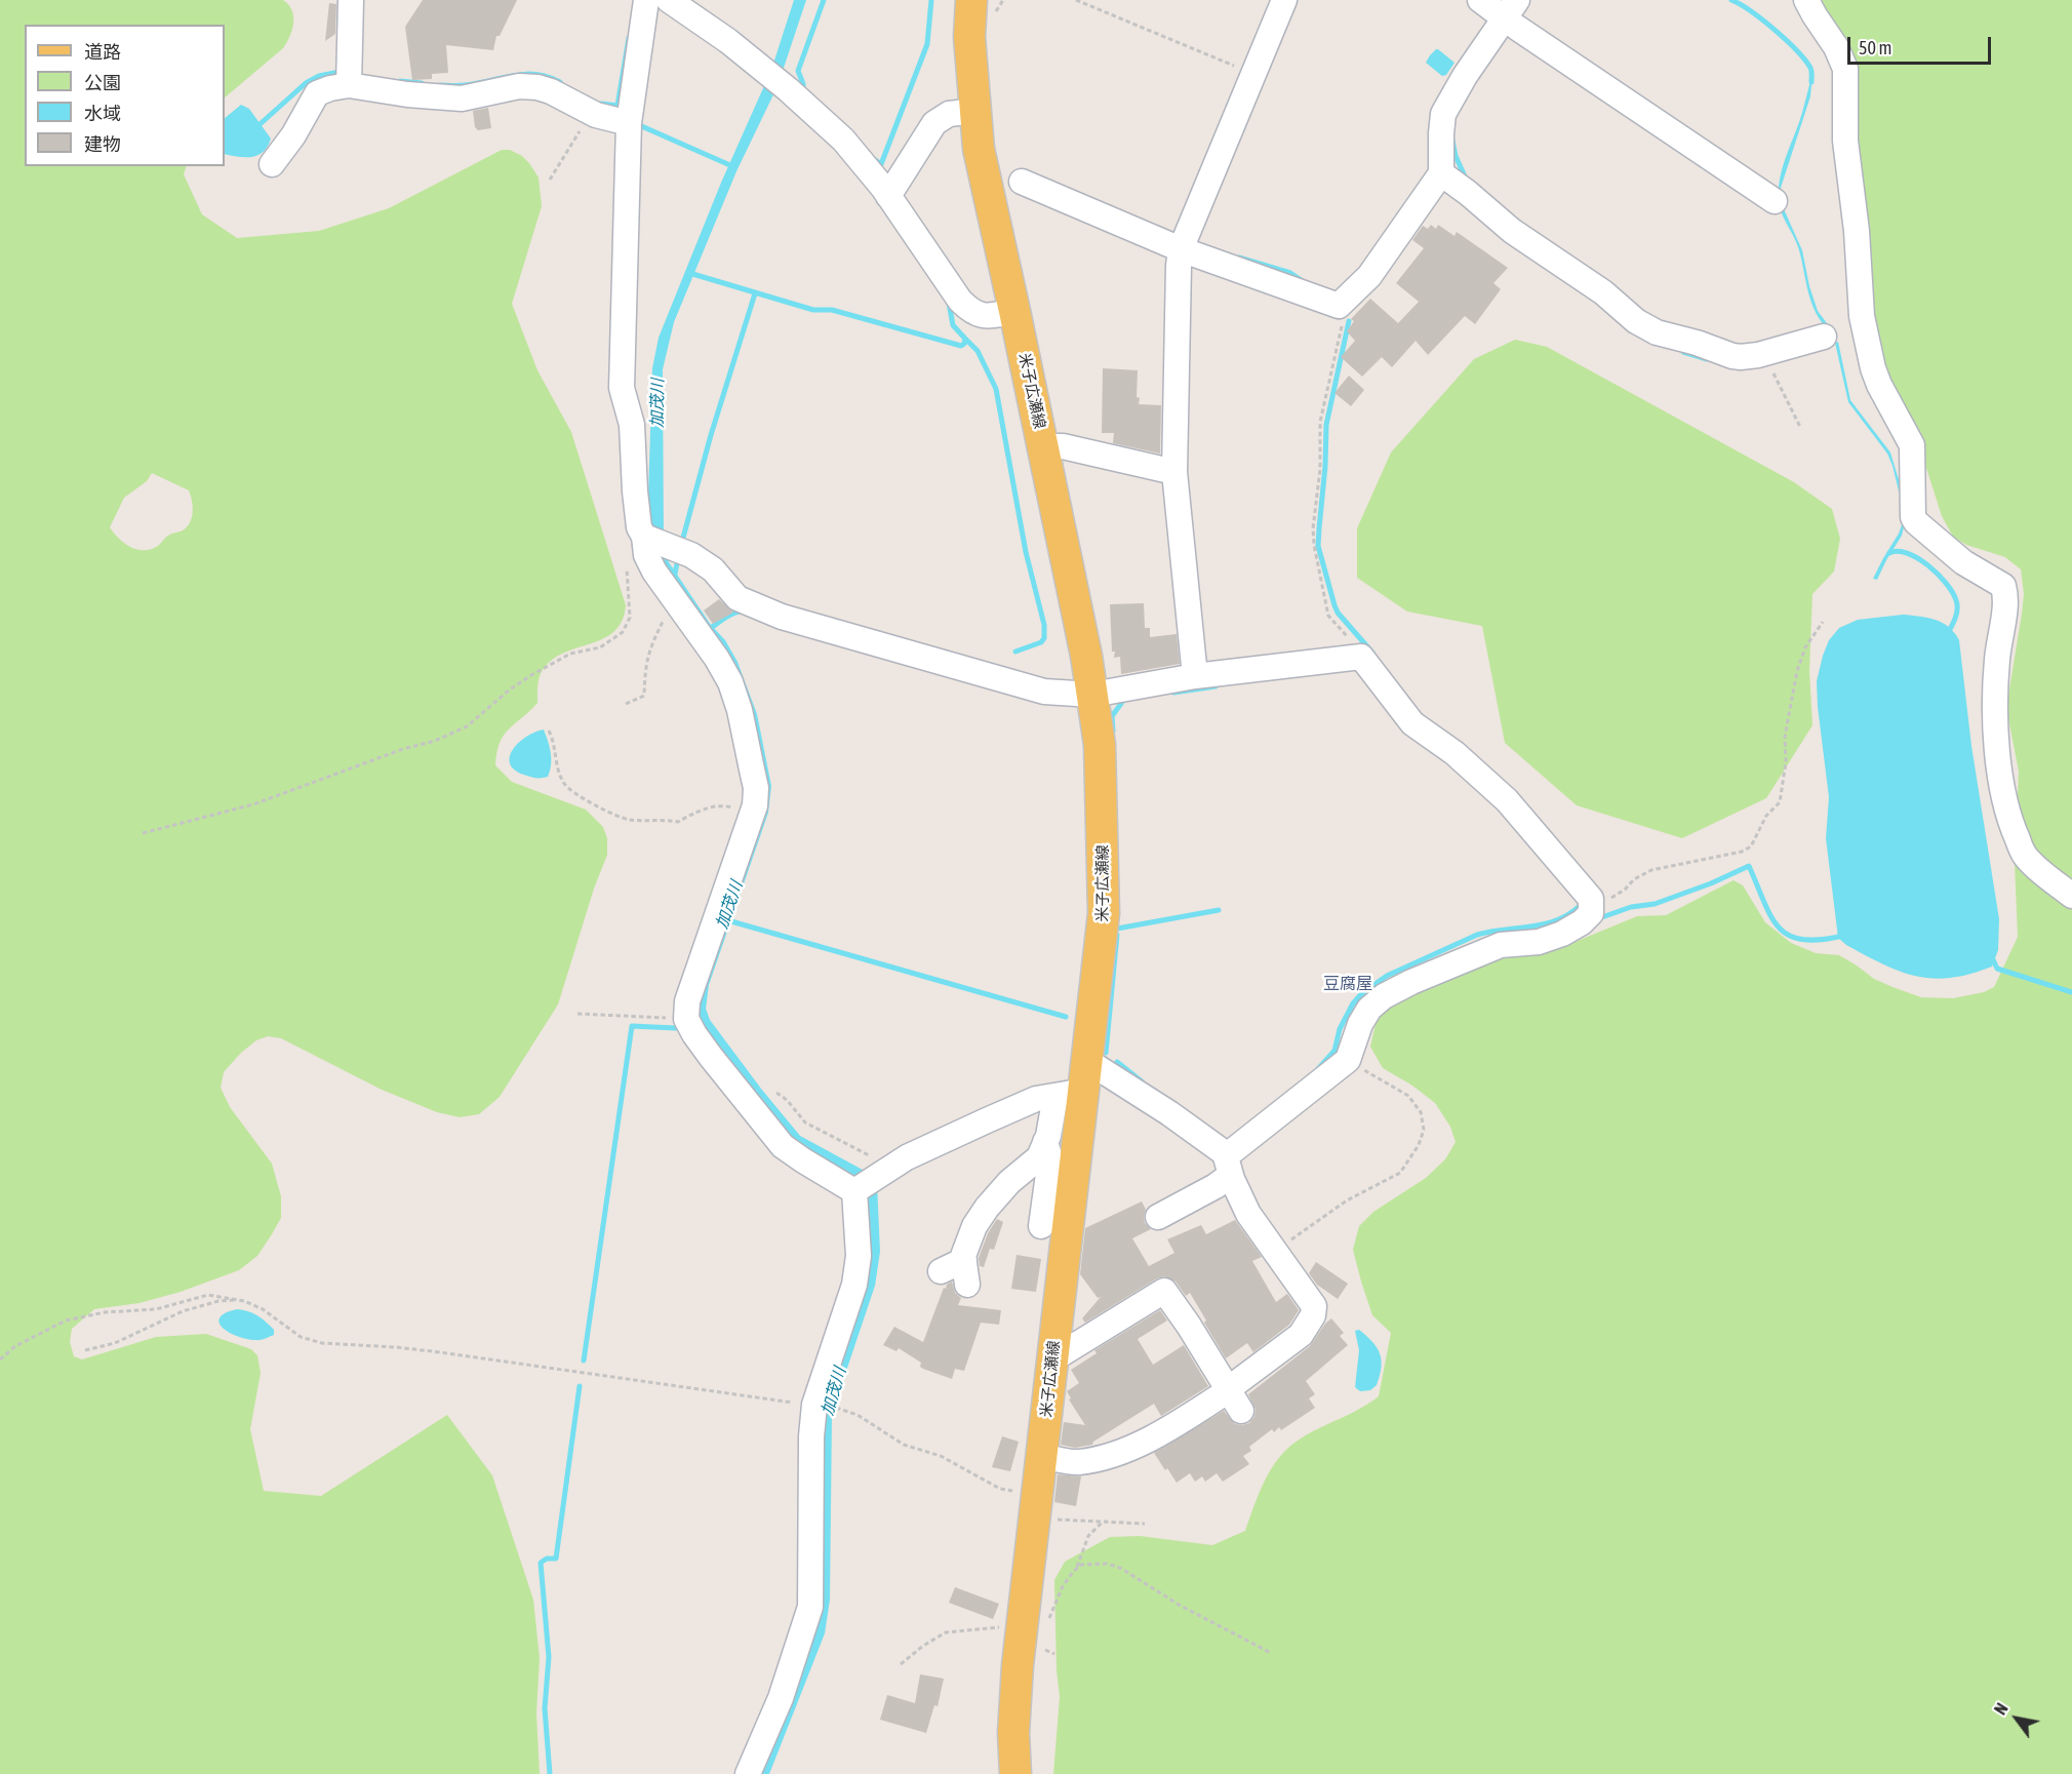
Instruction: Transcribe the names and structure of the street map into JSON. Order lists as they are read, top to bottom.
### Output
{
  "streets": {
    "main road": ["米子広瀬線"]
  },
  "districts": ["豆腐屋"],
  "water": ["加茂川"],
  "legend": [
    "道路",
    "公園",
    "水域",
    "建物"
  ],
  "scale_bar": "50 m",
  "north": "top left"
}
